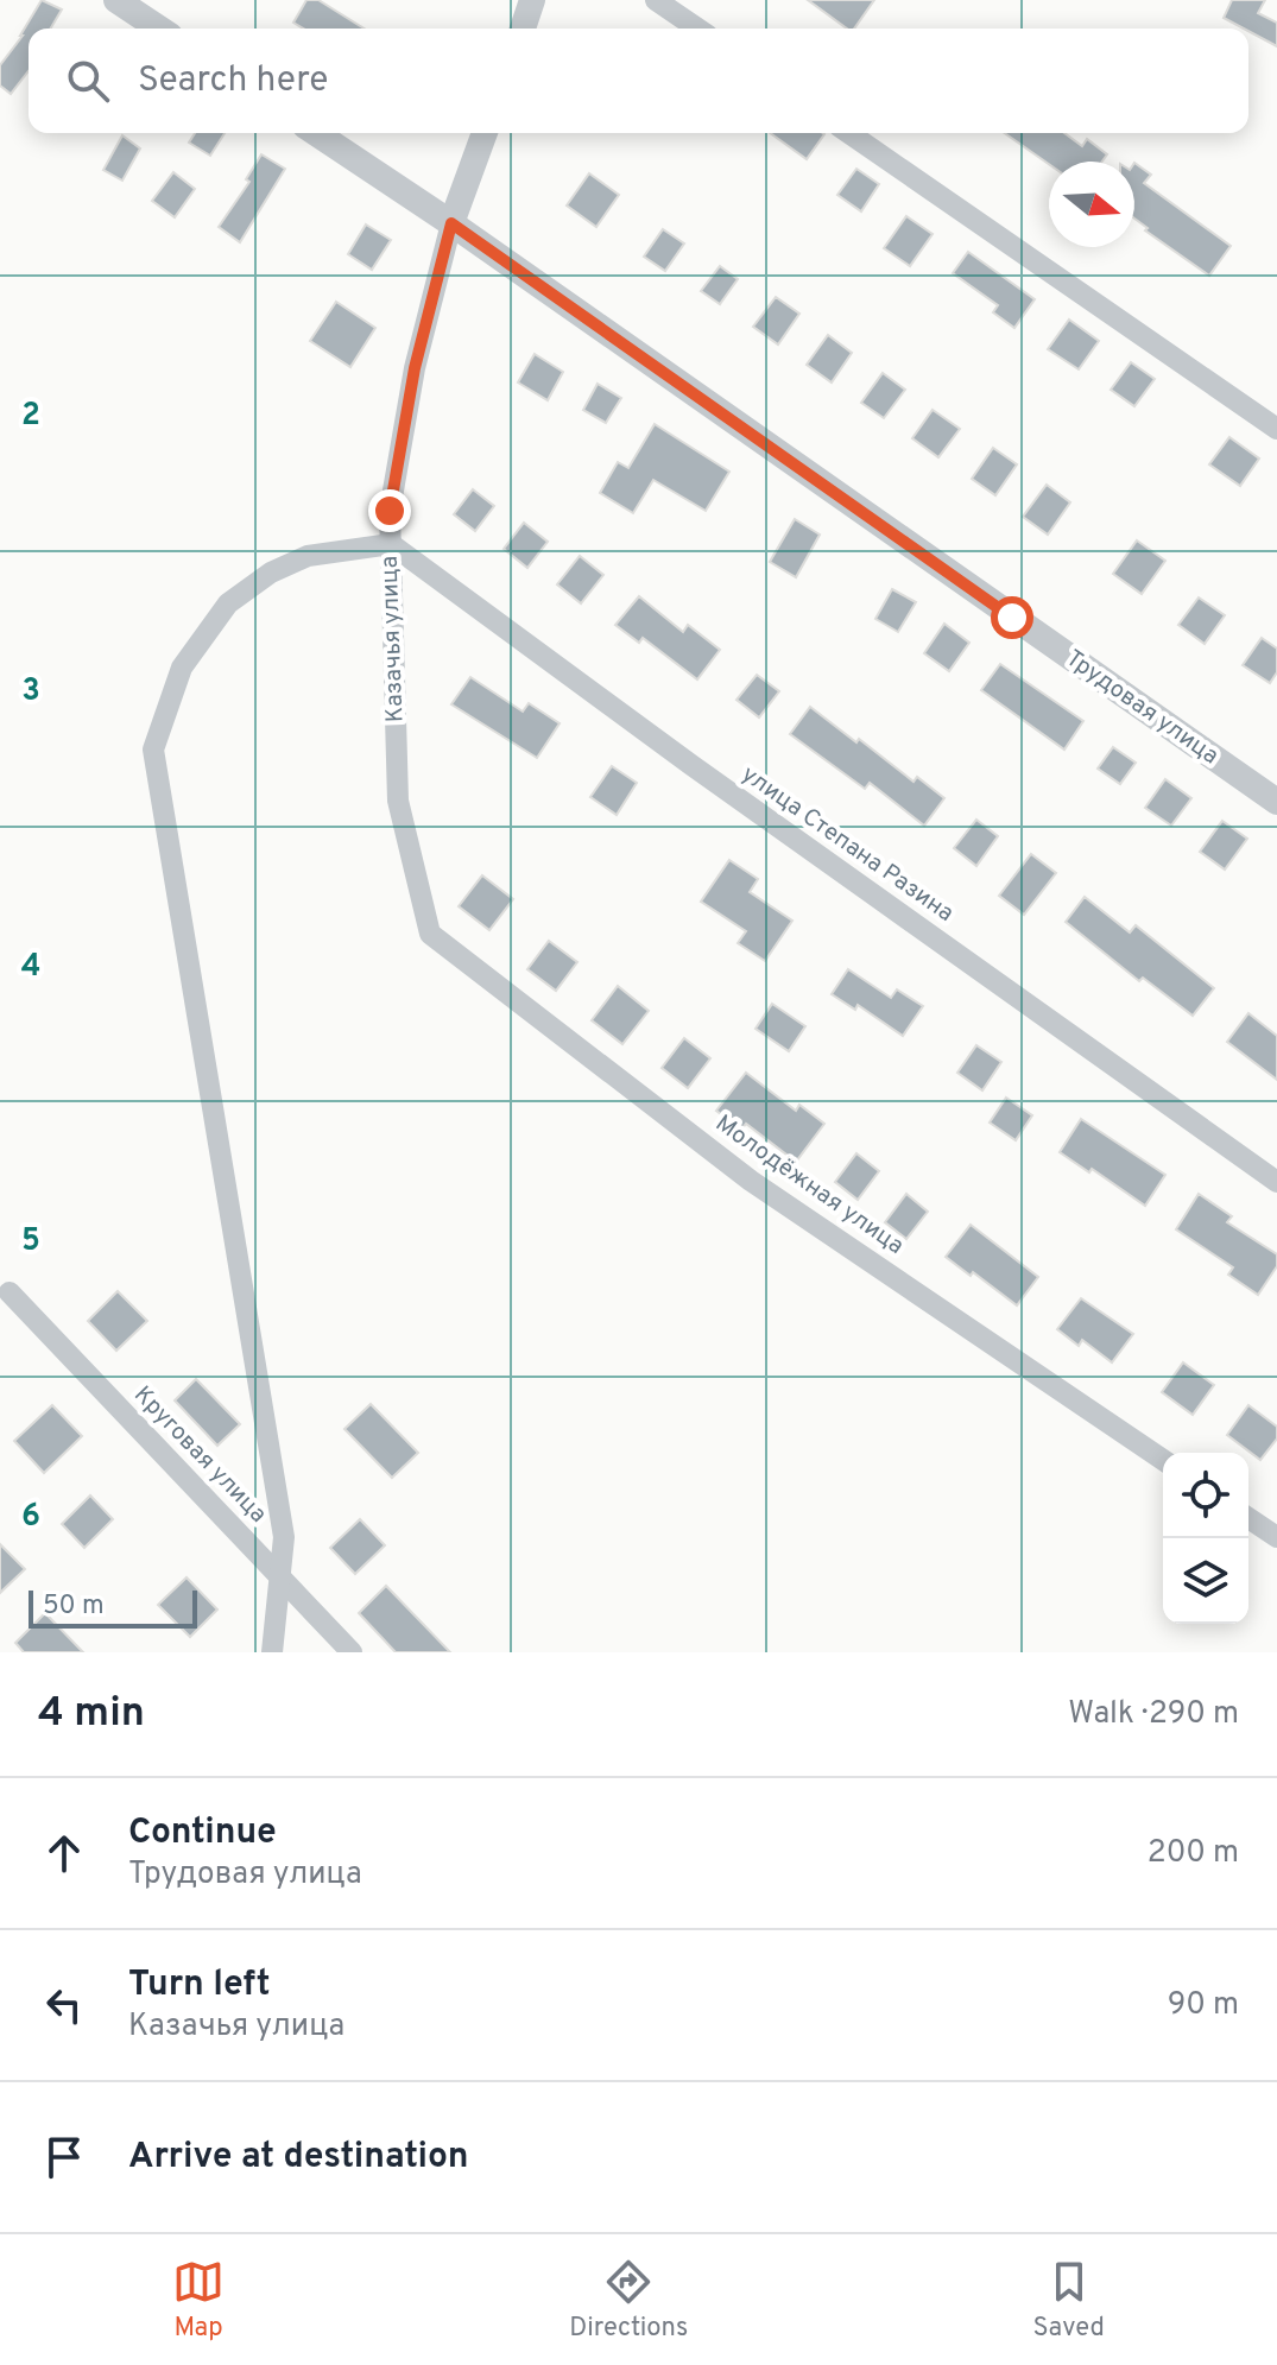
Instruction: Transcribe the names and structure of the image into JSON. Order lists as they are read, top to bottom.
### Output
{
  "streets": {
    "street": [
      "Казачья улица",
      "Трудовая улица",
      "улица Степана Разина",
      "Молодёжная улица",
      "Круговая улица"
    ]
  },
  "crossings": [
    ["Казачья улица", "Трудовая улица"],
    ["Казачья улица", "улица Степана Разина"],
    ["Казачья улица", "Молодёжная улица"]
  ],
  "scale_bar": "50 m",
  "north": "right",
  "page": {
    "search": "Search here",
    "scale": "50 m",
    "heading": ["4 min", "Walk · 290 m"],
    "list": [
      ["Continue", "Трудовая улица", "200 m"],
      ["Turn left", "Казачья улица", "90 m"],
      "Arrive at destination"
    ],
    "nav": ["Map", "Directions", "Saved"]
  },
  "grid": {
    "rows": [
      "2",
      "3",
      "4",
      "5",
      "6"
    ]
  }
}
